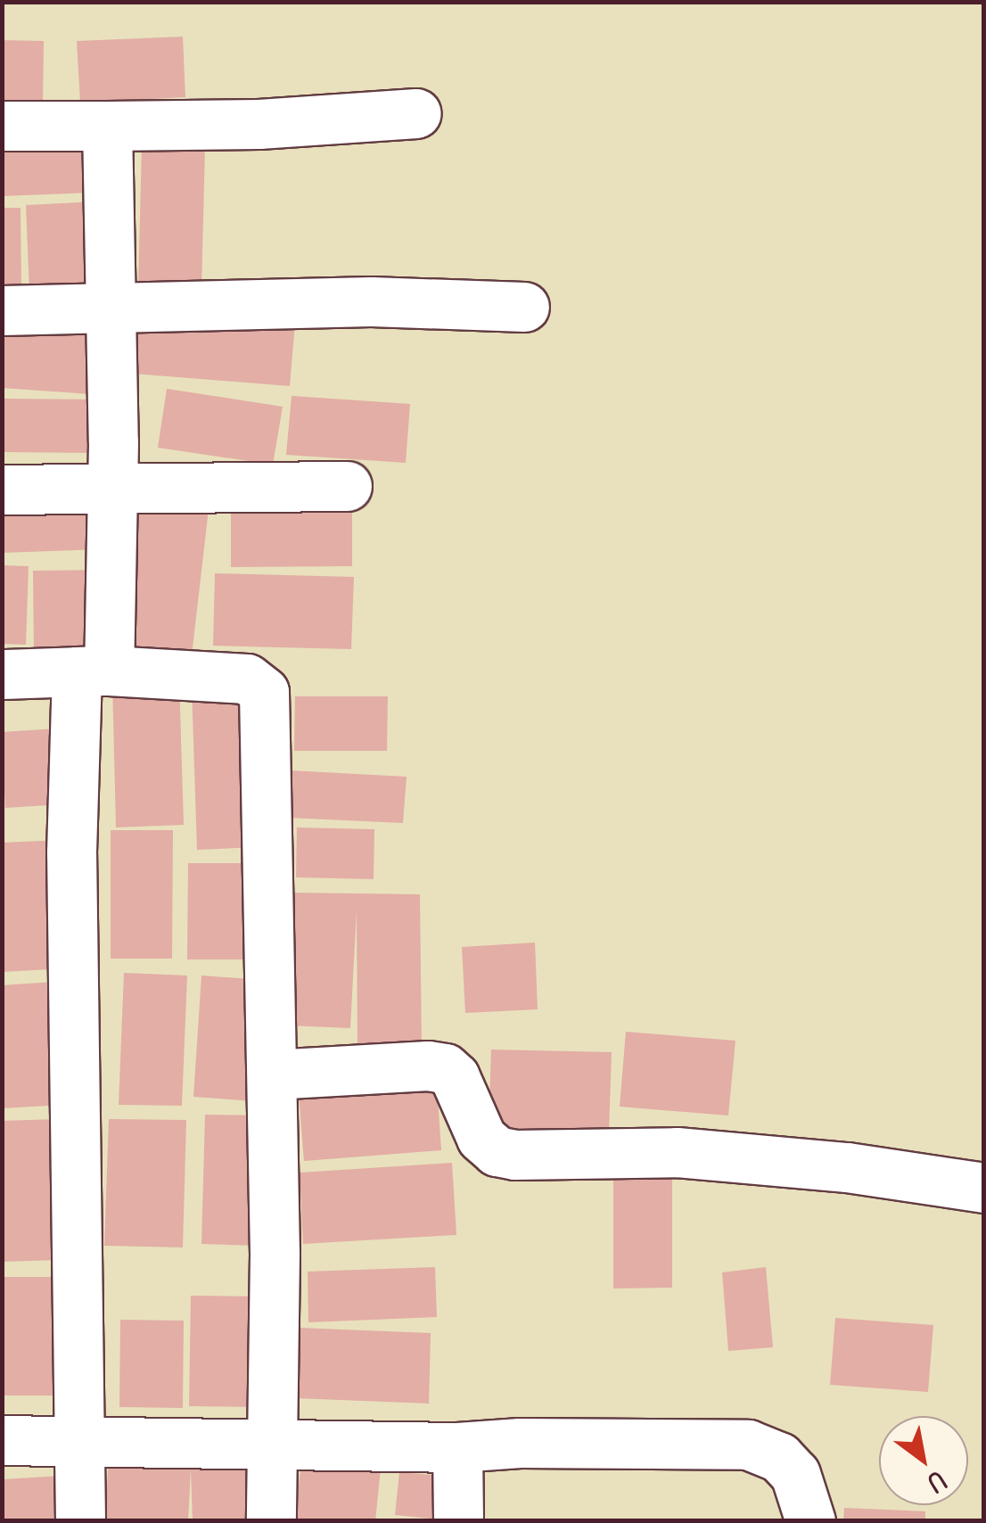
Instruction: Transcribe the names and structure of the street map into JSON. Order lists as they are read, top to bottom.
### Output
{
  "north": "bottom right"
}
